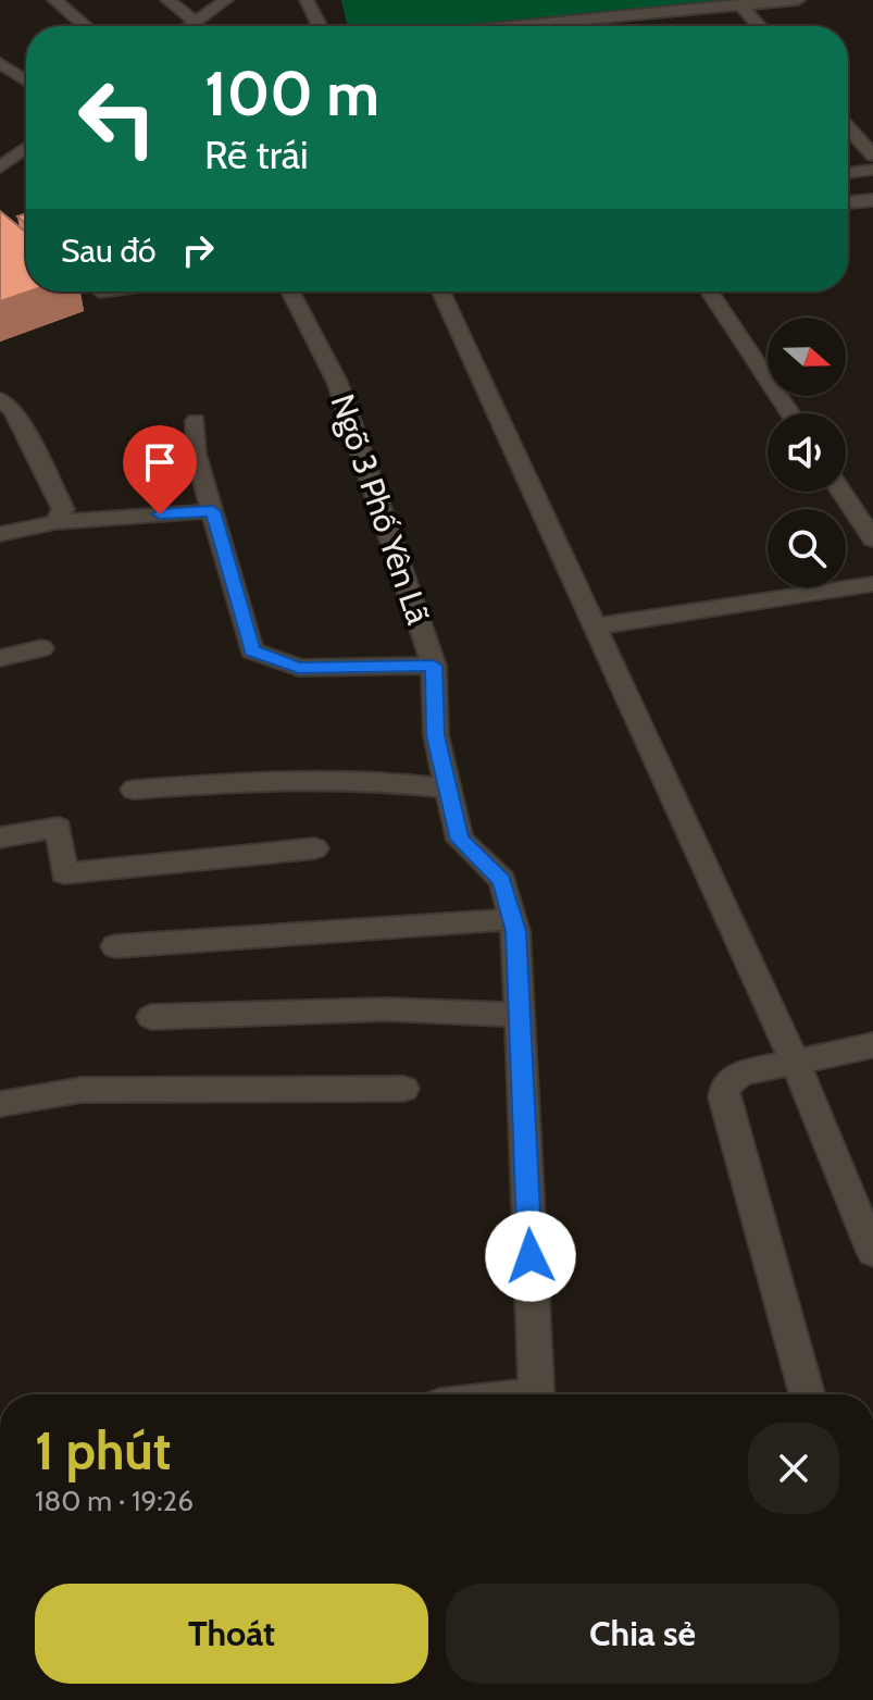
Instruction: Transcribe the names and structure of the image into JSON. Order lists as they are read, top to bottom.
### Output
{
  "streets": {
    "street": ["Ngõ 3 Phố Yên Lã"]
  },
  "north": "right",
  "page": {
    "turn": ["100 m", "Rẽ trái"],
    "then": "Sau đó",
    "heading": ["1 phút", "180 m · 19:26"],
    "buttons": ["Thoát", "Chia sẻ"]
  }
}
